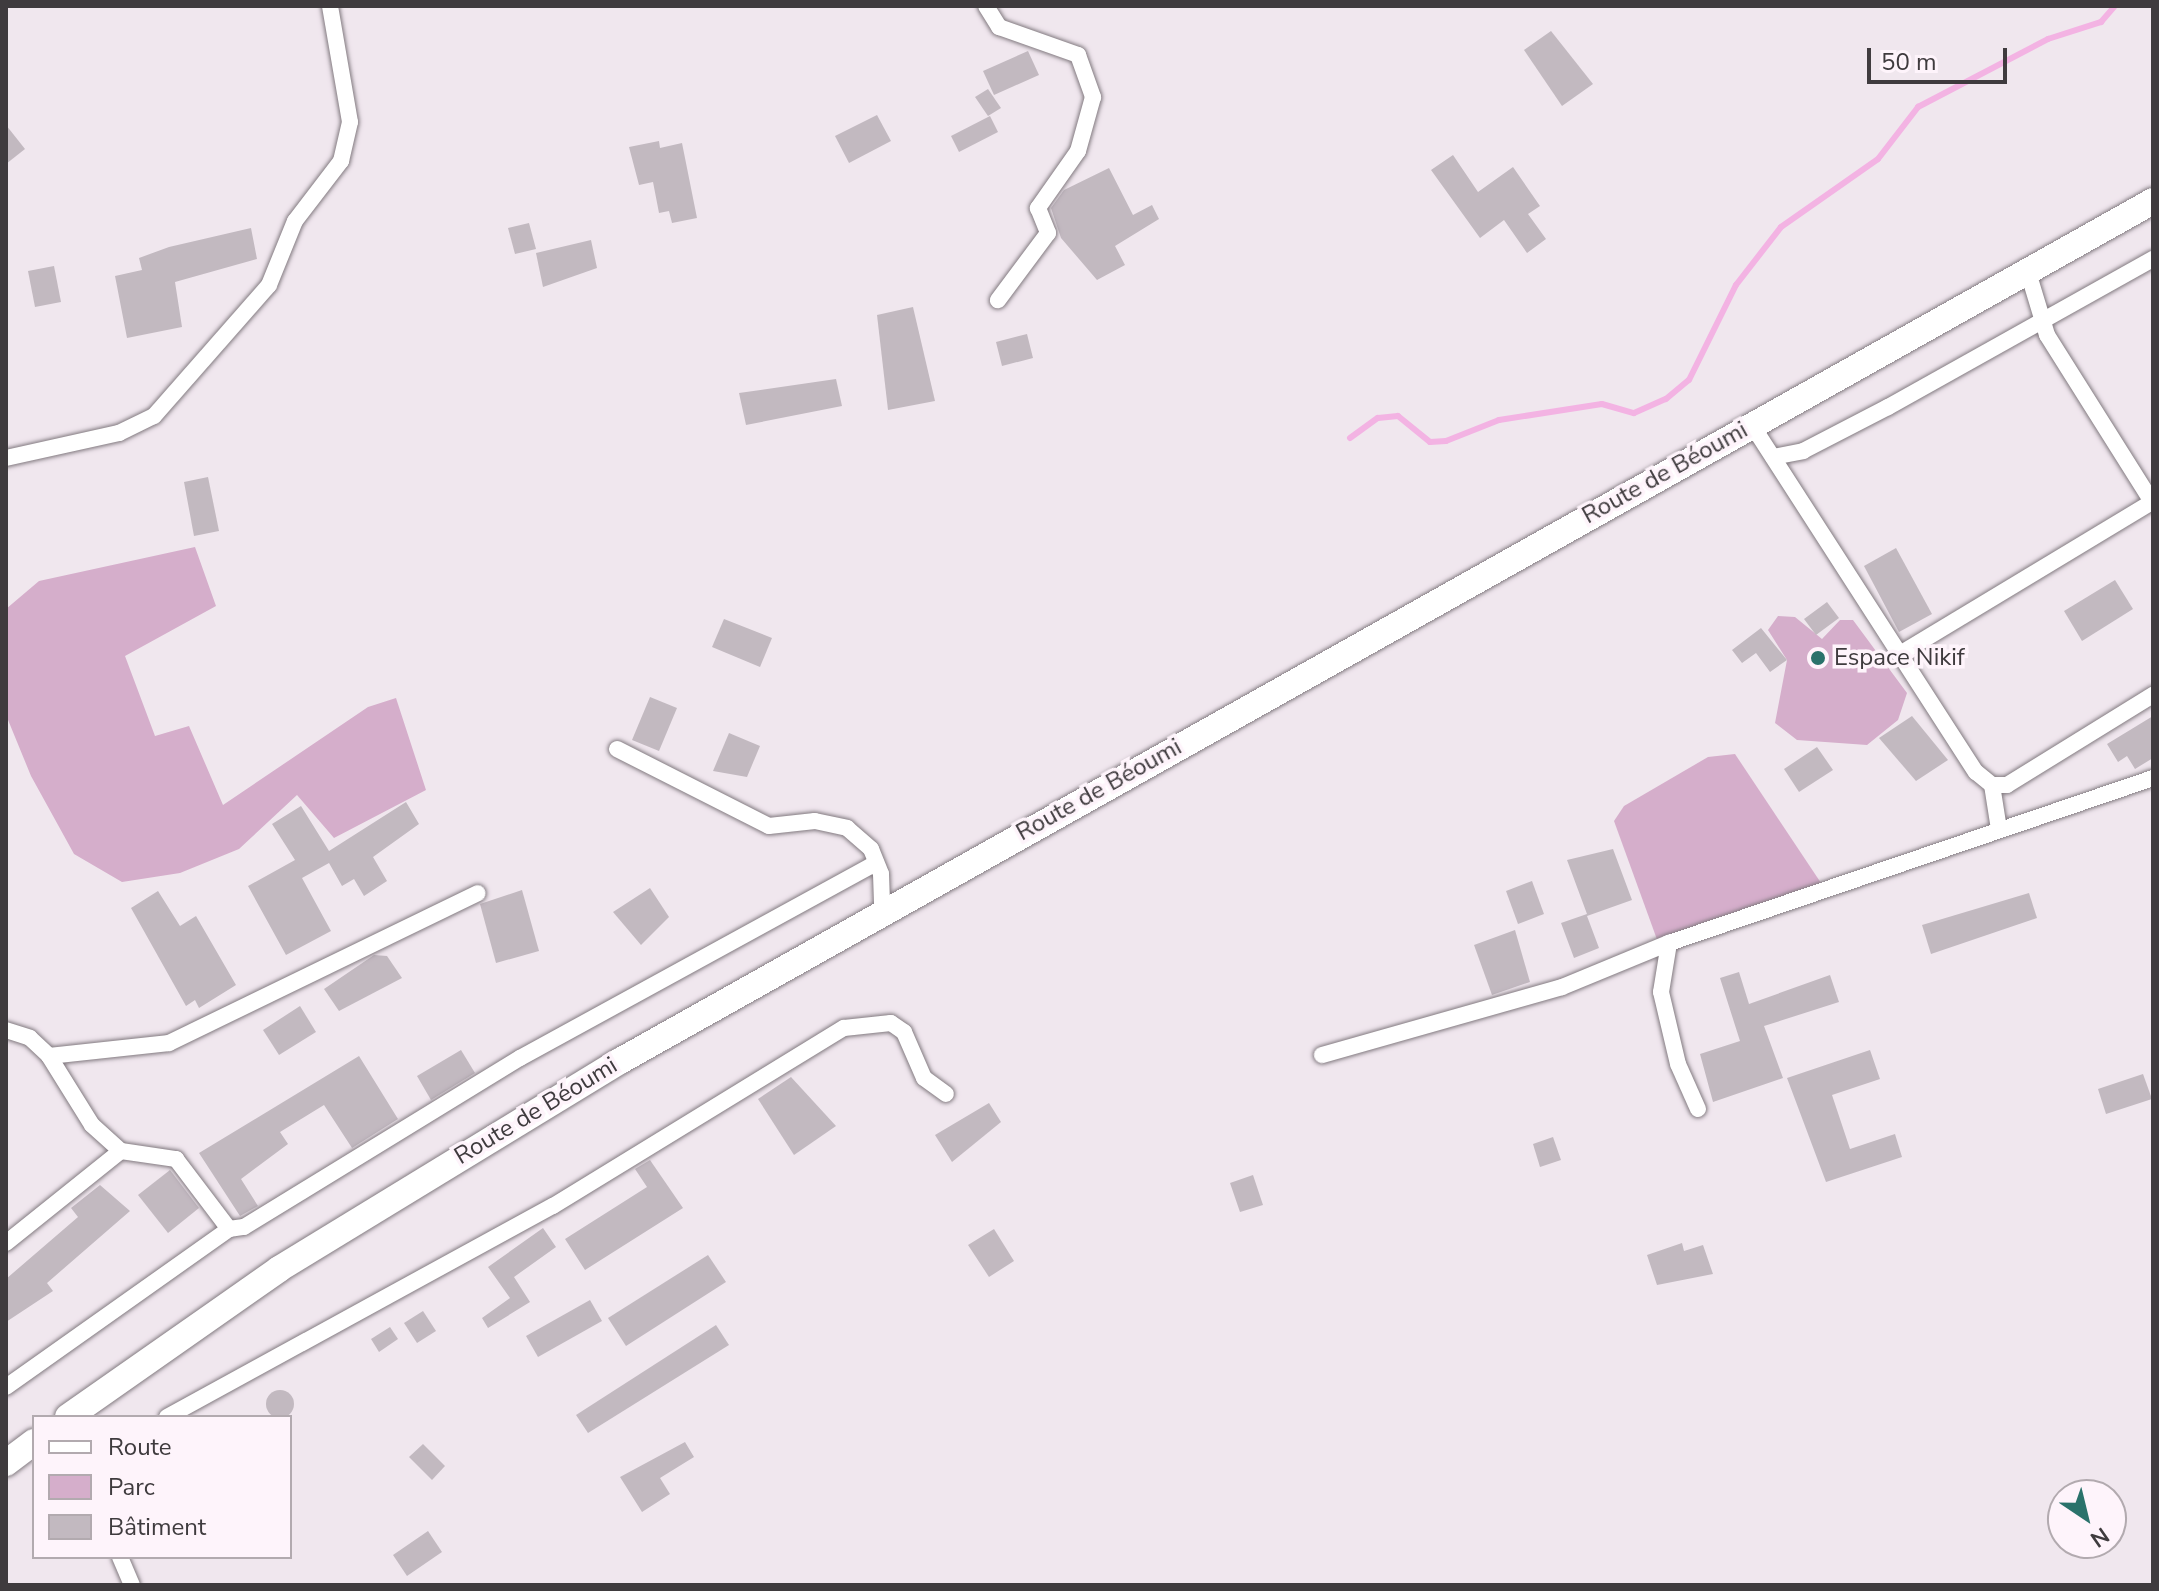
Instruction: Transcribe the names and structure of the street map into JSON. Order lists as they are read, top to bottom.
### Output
{
  "streets": {
    "main road": ["Route de Béoumi"]
  },
  "places": ["Espace Nikif"],
  "legend": ["Route", "Parc", "Bâtiment"],
  "scale_bar": "50 m",
  "north": "bottom right"
}
